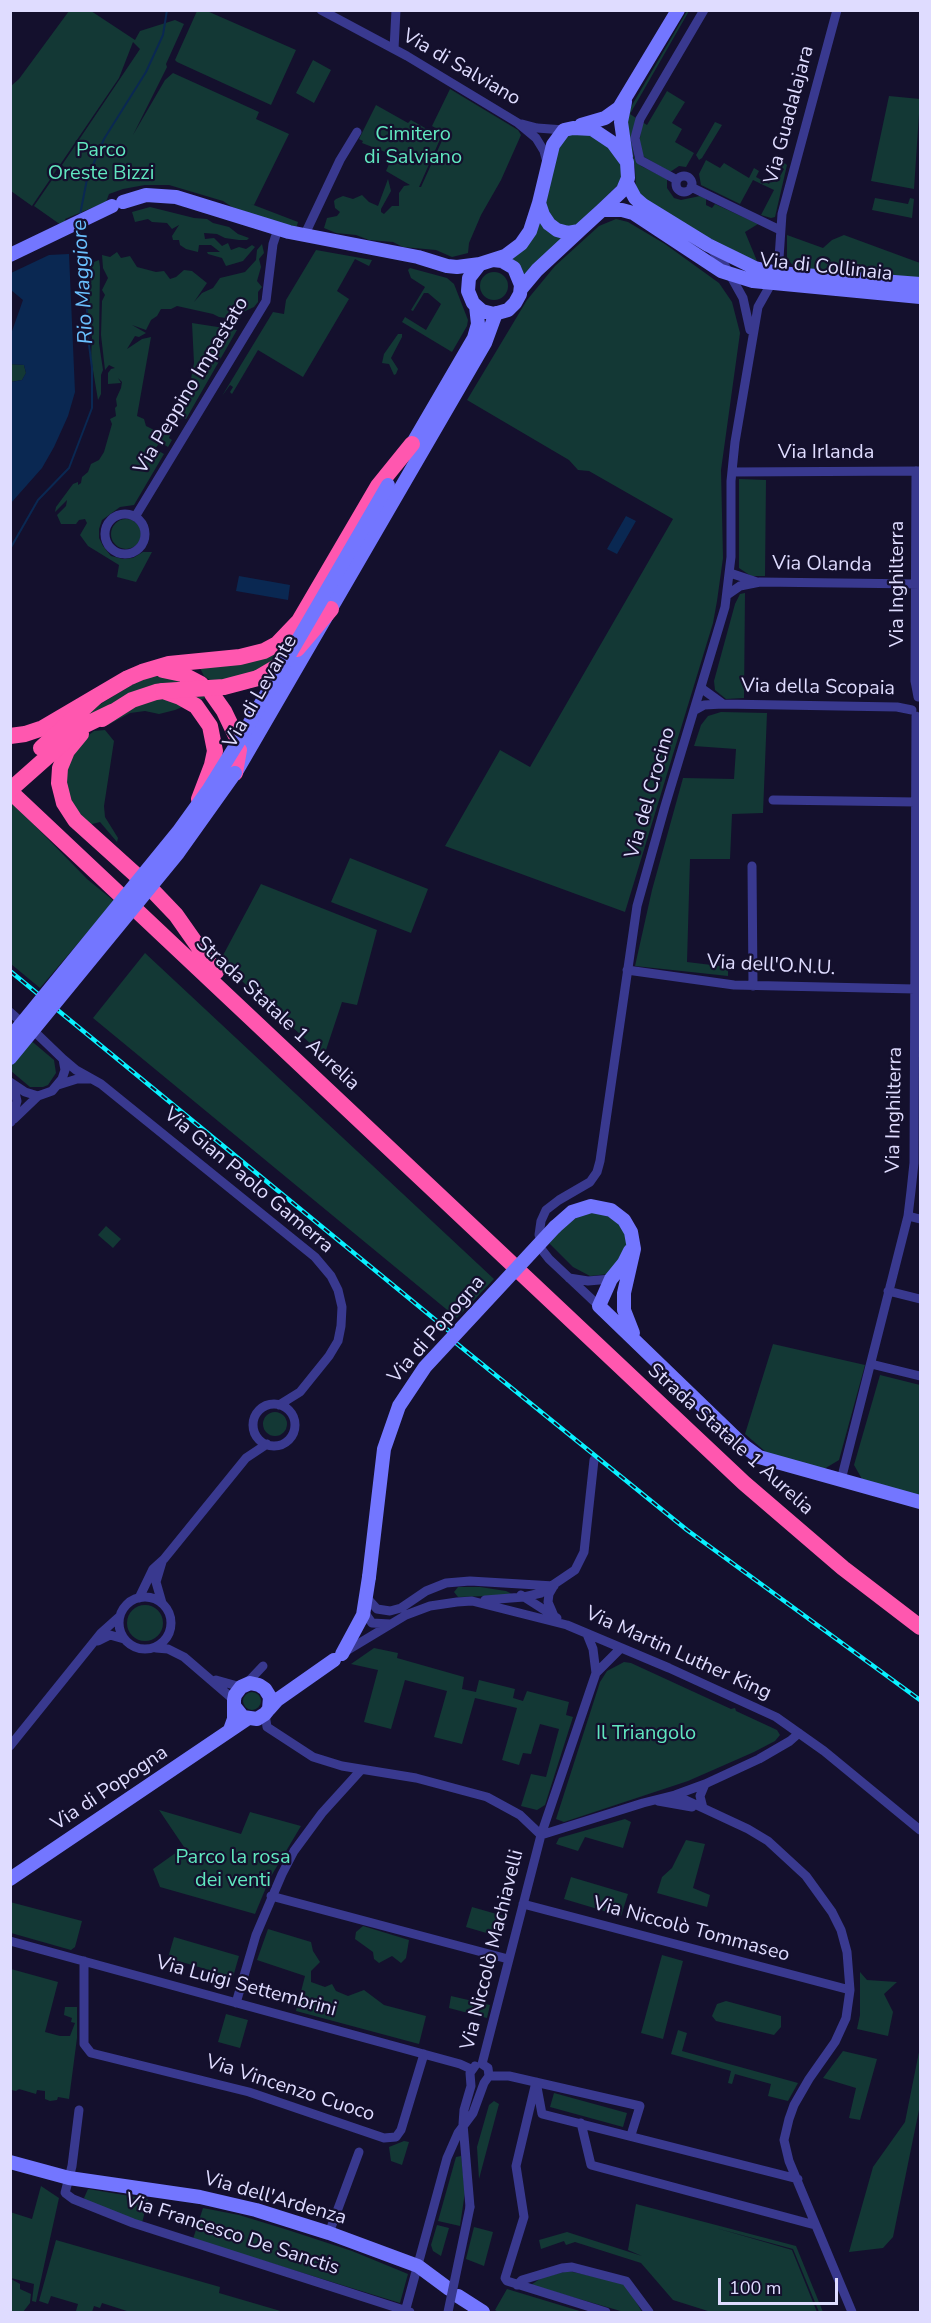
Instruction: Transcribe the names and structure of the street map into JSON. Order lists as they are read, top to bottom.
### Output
{
  "streets": {
    "highway": ["Strada Statale 1 Aurelia"],
    "main road": [
      "Via di Collinaia",
      "Via di Levante",
      "Via di Popogna",
      "Via dell'Ardenza"
    ],
    "street": [
      "Via di Salviano",
      "Via Guadalajara",
      "Via Peppino Impastato",
      "Via Irlanda",
      "Via Olanda",
      "Via Inghilterra",
      "Via della Scopaia",
      "Via del Crocino",
      "Via dell'O.N.U.",
      "Via Gian Paolo Gamerra",
      "Via Martin Luther King",
      "Via Niccolò Tommaseo",
      "Via Niccolò Machiavelli",
      "Via Luigi Settembrini",
      "Via Vincenzo Cuoco",
      "Via Francesco De Sanctis"
    ]
  },
  "crossings": [
    ["Via di Salviano", "Via di Collinaia"],
    ["Via Guadalajara", "Via di Collinaia"],
    ["Via Guadalajara", "Via del Crocino"],
    ["Via di Collinaia", "Via del Crocino"],
    ["Via Irlanda", "Via Inghilterra"],
    ["Via Irlanda", "Via del Crocino"],
    ["Via Olanda", "Via Inghilterra"],
    ["Via Olanda", "Via del Crocino"],
    ["Via Inghilterra", "Via della Scopaia"],
    ["Via Inghilterra", "Via dell'O.N.U."],
    ["Via della Scopaia", "Via del Crocino"],
    ["Via del Crocino", "Via dell'O.N.U."],
    ["Via di Popogna", "Via Martin Luther King"],
    ["Via di Popogna", "Via Niccolò Machiavelli"],
    ["Via Niccolò Tommaseo", "Via Niccolò Machiavelli"],
    ["Via Niccolò Machiavelli", "Via Luigi Settembrini"],
    ["Via Niccolò Machiavelli", "Via dell'Ardenza"],
    ["Via Niccolò Machiavelli", "Via Francesco De Sanctis"],
    ["Via Luigi Settembrini", "Via Vincenzo Cuoco"],
    ["Via dell'Ardenza", "Via Francesco De Sanctis"]
  ],
  "water": ["Rio Maggiore"],
  "parks": [
    "Cimitero di Salviano",
    "Parco Oreste Bizzi",
    "Il Triangolo",
    "Parco la rosa dei venti"
  ],
  "scale_bar": "100 m"
}
